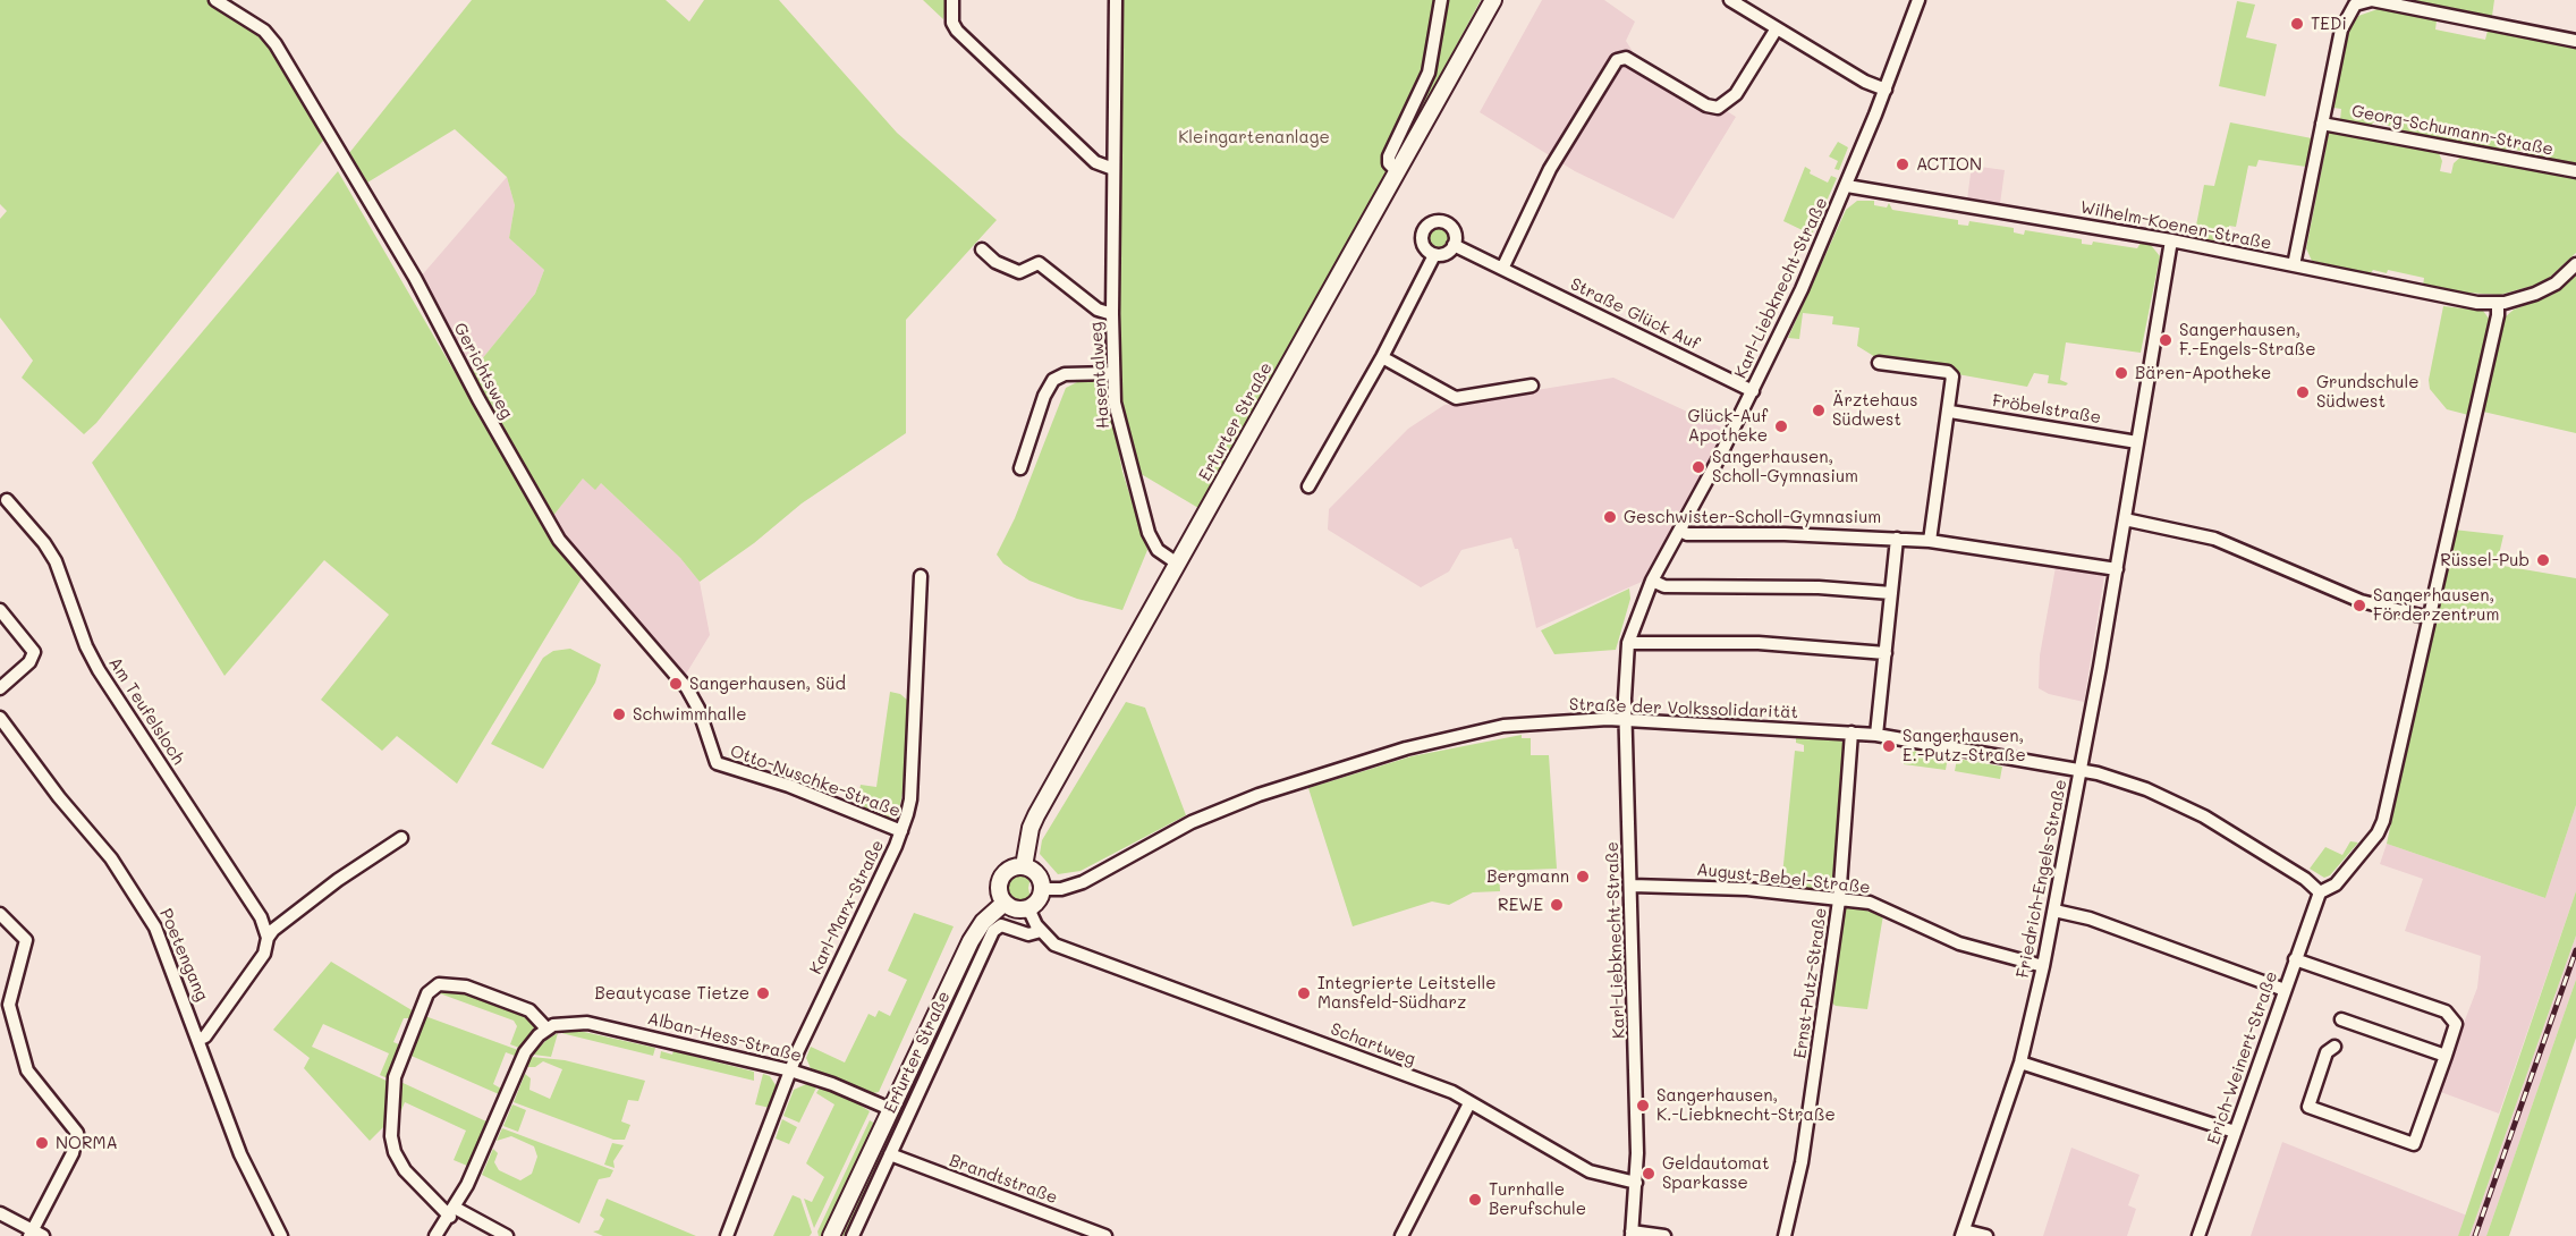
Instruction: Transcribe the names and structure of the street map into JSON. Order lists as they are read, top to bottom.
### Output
{
  "streets": {
    "main road": ["Erfurter Straße"],
    "street": [
      "Georg-Schumann-Straße",
      "Wilhelm-Koenen-Straße",
      "Karl-Liebknecht-Straße",
      "Straße Glück Auf",
      "Gerichtsweg",
      "Hasentalweg",
      "Fröbelstraße",
      "Straße der Volkssolidarität",
      "Am Teufelsloch",
      "Otto-Nuschke-Straße",
      "August-Bebel-Straße",
      "Friedrich-Engels-Straße",
      "Karl-Marx-Straße",
      "Poetengang",
      "Ernst-Putz-Straße",
      "Alban-Hess-Straße",
      "Schartweg",
      "Erich-Weinert-Straße",
      "Brandtstraße"
    ]
  },
  "crossings": [
    ["Wilhelm-Koenen-Straße", "Karl-Liebknecht-Straße"],
    ["Wilhelm-Koenen-Straße", "Friedrich-Engels-Straße"],
    ["Karl-Liebknecht-Straße", "Straße Glück Auf"],
    ["Karl-Liebknecht-Straße", "Straße der Volkssolidarität"],
    ["Karl-Liebknecht-Straße", "August-Bebel-Straße"],
    ["Karl-Liebknecht-Straße", "Schartweg"],
    ["Gerichtsweg", "Otto-Nuschke-Straße"],
    ["Hasentalweg", "Erfurter Straße"],
    ["Fröbelstraße", "Friedrich-Engels-Straße"],
    ["Erfurter Straße", "Straße der Volkssolidarität"],
    ["Erfurter Straße", "Alban-Hess-Straße"],
    ["Erfurter Straße", "Schartweg"],
    ["Erfurter Straße", "Brandtstraße"],
    ["Straße der Volkssolidarität", "Friedrich-Engels-Straße"],
    ["Straße der Volkssolidarität", "Ernst-Putz-Straße"],
    ["Straße der Volkssolidarität", "Schartweg"],
    ["Straße der Volkssolidarität", "Erich-Weinert-Straße"],
    ["Otto-Nuschke-Straße", "Karl-Marx-Straße"],
    ["August-Bebel-Straße", "Friedrich-Engels-Straße"],
    ["August-Bebel-Straße", "Ernst-Putz-Straße"],
    ["Karl-Marx-Straße", "Alban-Hess-Straße"]
  ],
  "parks": ["Kleingartenanlage"],
  "places": [
    "TEDi",
    "ACTION",
    "Sangerhausen, F.-Engels-Straße",
    "Bären-Apotheke",
    "Grundschule Südwest",
    "Ärztehaus Südwest",
    "Glück-Auf Apotheke",
    "Sangerhausen, Scholl-Gymnasium",
    "Geschwister-Scholl-Gymnasium",
    "Rüssel-Pub",
    "Sangerhausen, Förderzentrum",
    "Sangerhausen, Süd",
    "Schwimmhalle",
    "Sangerhausen, E.-Putz-Straße",
    "Bergmann",
    "REWE",
    "Beautycase Tietze",
    "Integrierte Leitstelle Mansfeld-Südharz",
    "Sangerhausen, K.-Liebknecht-Straße",
    "NORMA",
    "Geldautomat Sparkasse",
    "Turnhalle Berufschule"
  ]
}
